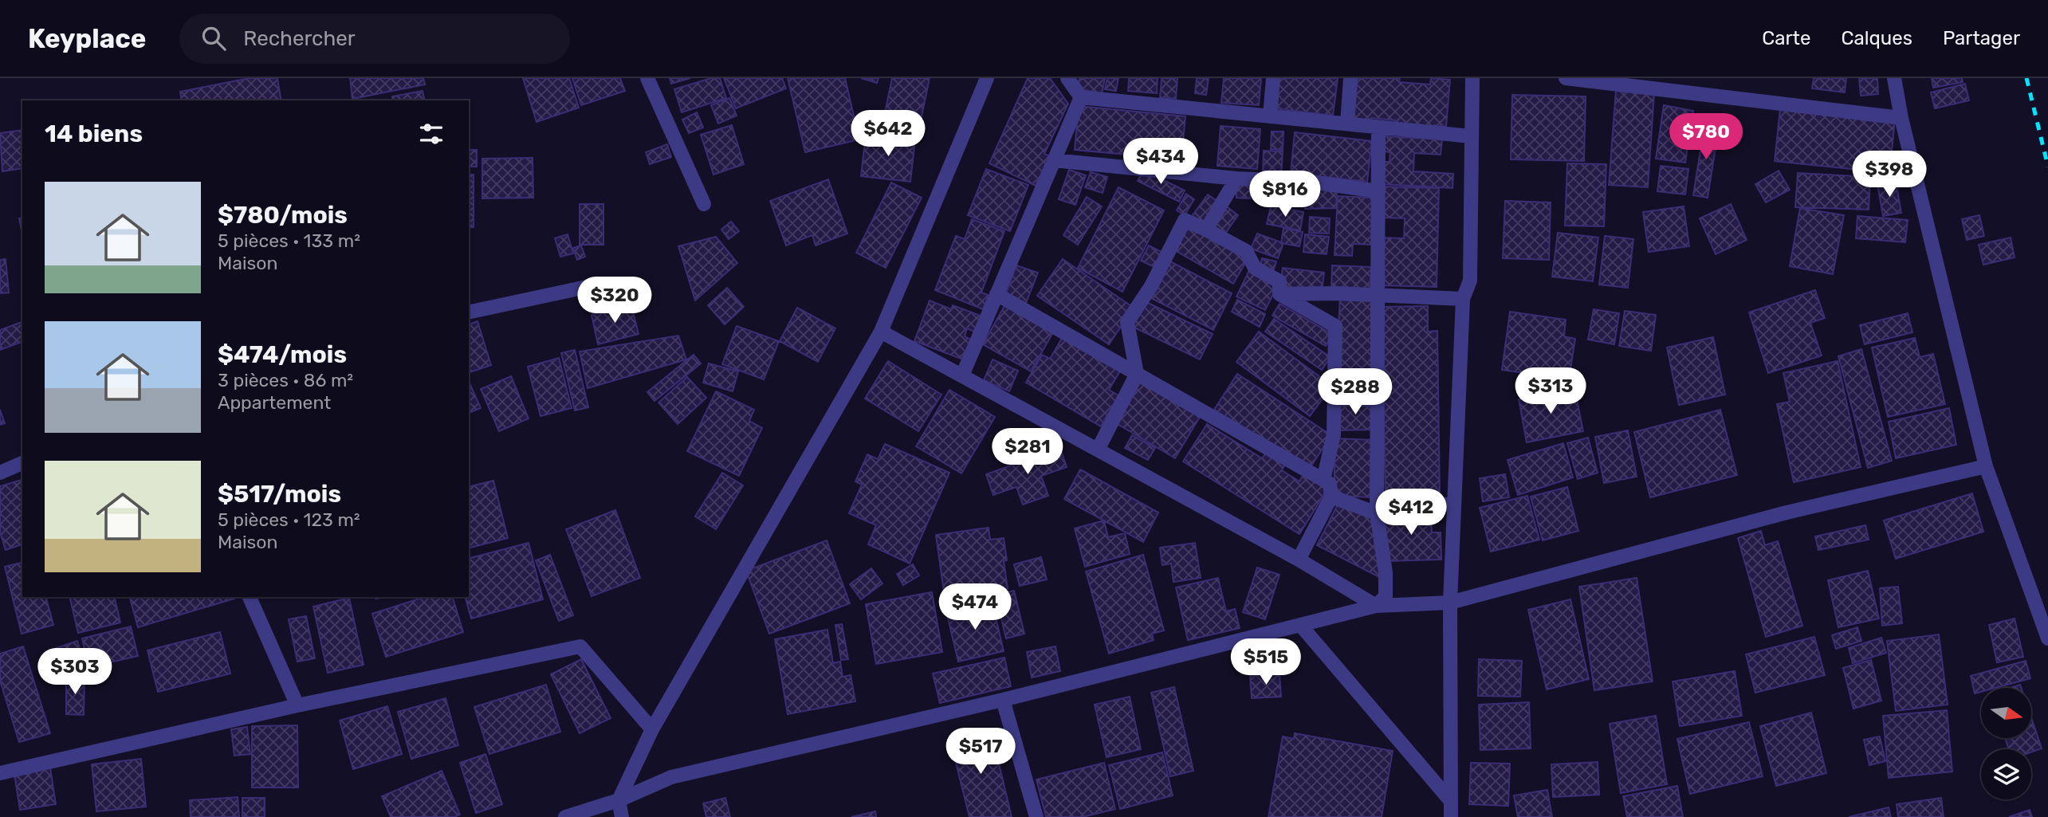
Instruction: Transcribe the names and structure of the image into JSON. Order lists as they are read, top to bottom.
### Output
{
  "north": "right",
  "page": {
    "header": "Keyplace",
    "search": "Rechercher",
    "nav": ["Carte", "Calques", "Partager"],
    "heading": "14 biens",
    "price": [
      "$642",
      "$780",
      "$434",
      "$398",
      "$816",
      "$320",
      "$313",
      "$288",
      "$281",
      "$412",
      "$474",
      "$515",
      "$303",
      "$517"
    ],
    "list": [
      {
        "name": "$780/mois",
        "note": "5 pièces · 133 m² · Maison"
      },
      {
        "name": "$474/mois",
        "note": "3 pièces · 86 m² · Appartement"
      },
      {
        "name": "$517/mois",
        "note": "5 pièces · 123 m² · Maison"
      }
    ]
  }
}
